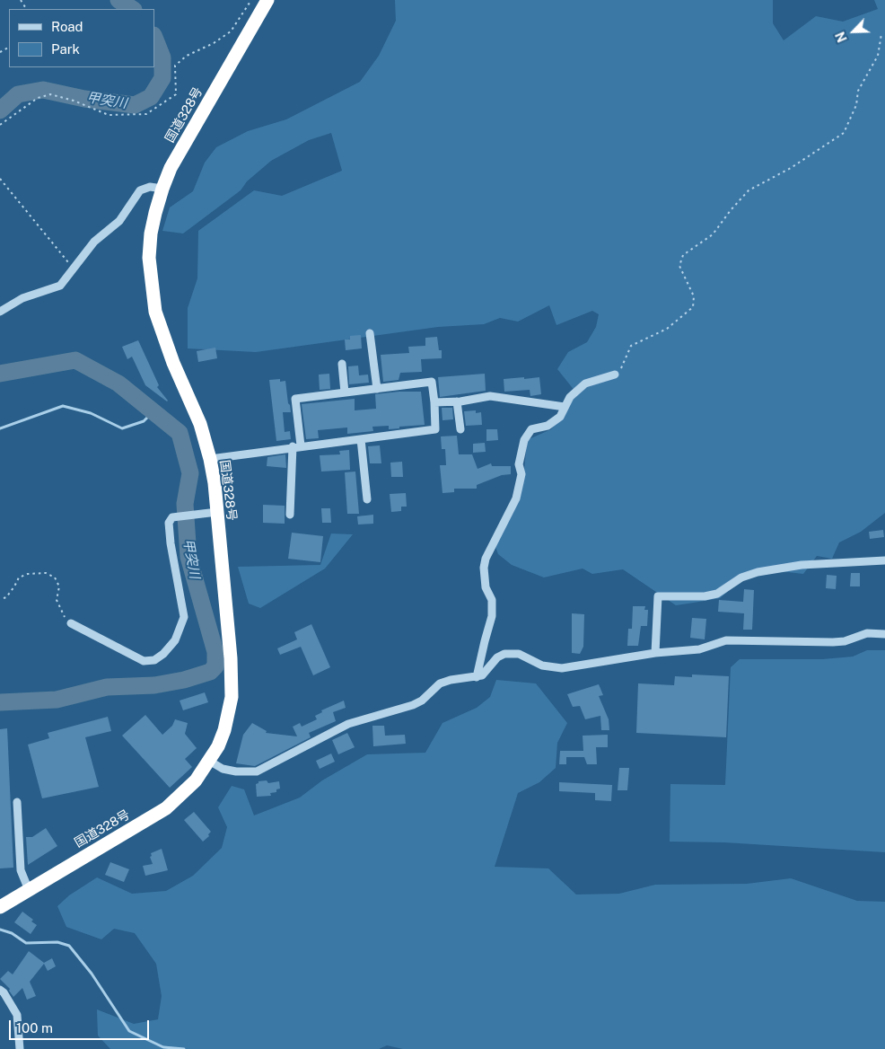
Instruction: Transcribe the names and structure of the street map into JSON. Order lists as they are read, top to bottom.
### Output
{
  "streets": {
    "highway": ["国道328号"]
  },
  "water": ["甲突川"],
  "legend": ["Road", "Park"],
  "scale_bar": "100 m",
  "north": "bottom left"
}
